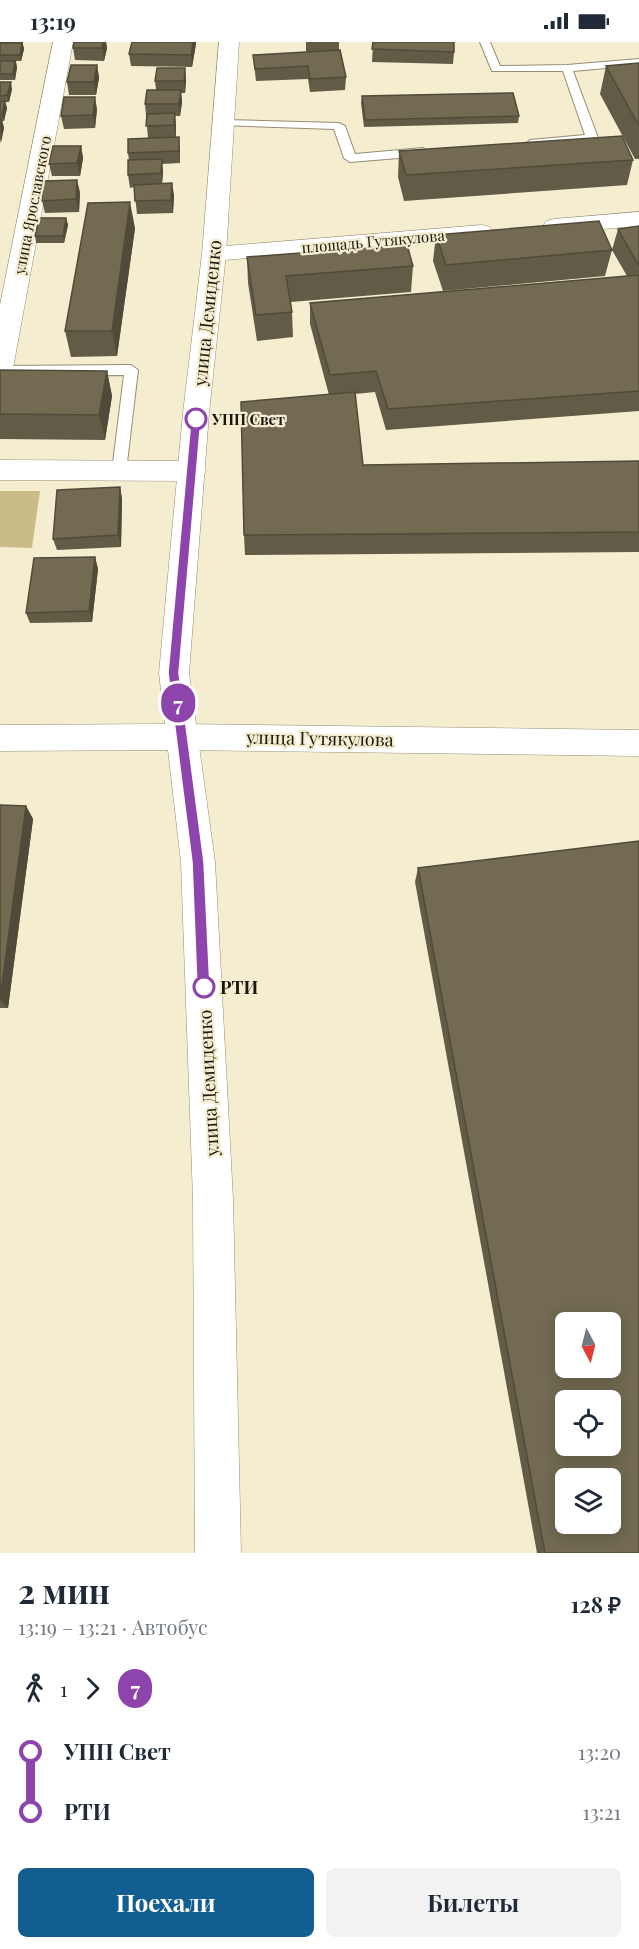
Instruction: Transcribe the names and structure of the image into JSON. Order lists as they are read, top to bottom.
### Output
{
  "streets": {
    "main road": [
      "улица Ярославского",
      "площадь Гутякулова",
      "улица Демиденко",
      "улица Гутякулова"
    ]
  },
  "crossings": [
    ["площадь Гутякулова", "улица Демиденко"],
    ["улица Демиденко", "улица Гутякулова"]
  ],
  "places": ["УПП Свет", "РТИ"],
  "lines": ["bus line 7"],
  "north": "bottom",
  "page": {
    "status": "13:19",
    "on_map": "7",
    "heading": ["2 мин", "13:19 – 13:21 · Автобус", "128 ₽"],
    "legs": ["1", "7"],
    "list": [
      {
        "name": "УПП Свет",
        "value": "13:20"
      },
      {
        "name": "РТИ",
        "value": "13:21"
      }
    ],
    "buttons": ["Поехали", "Билеты"]
  }
}
